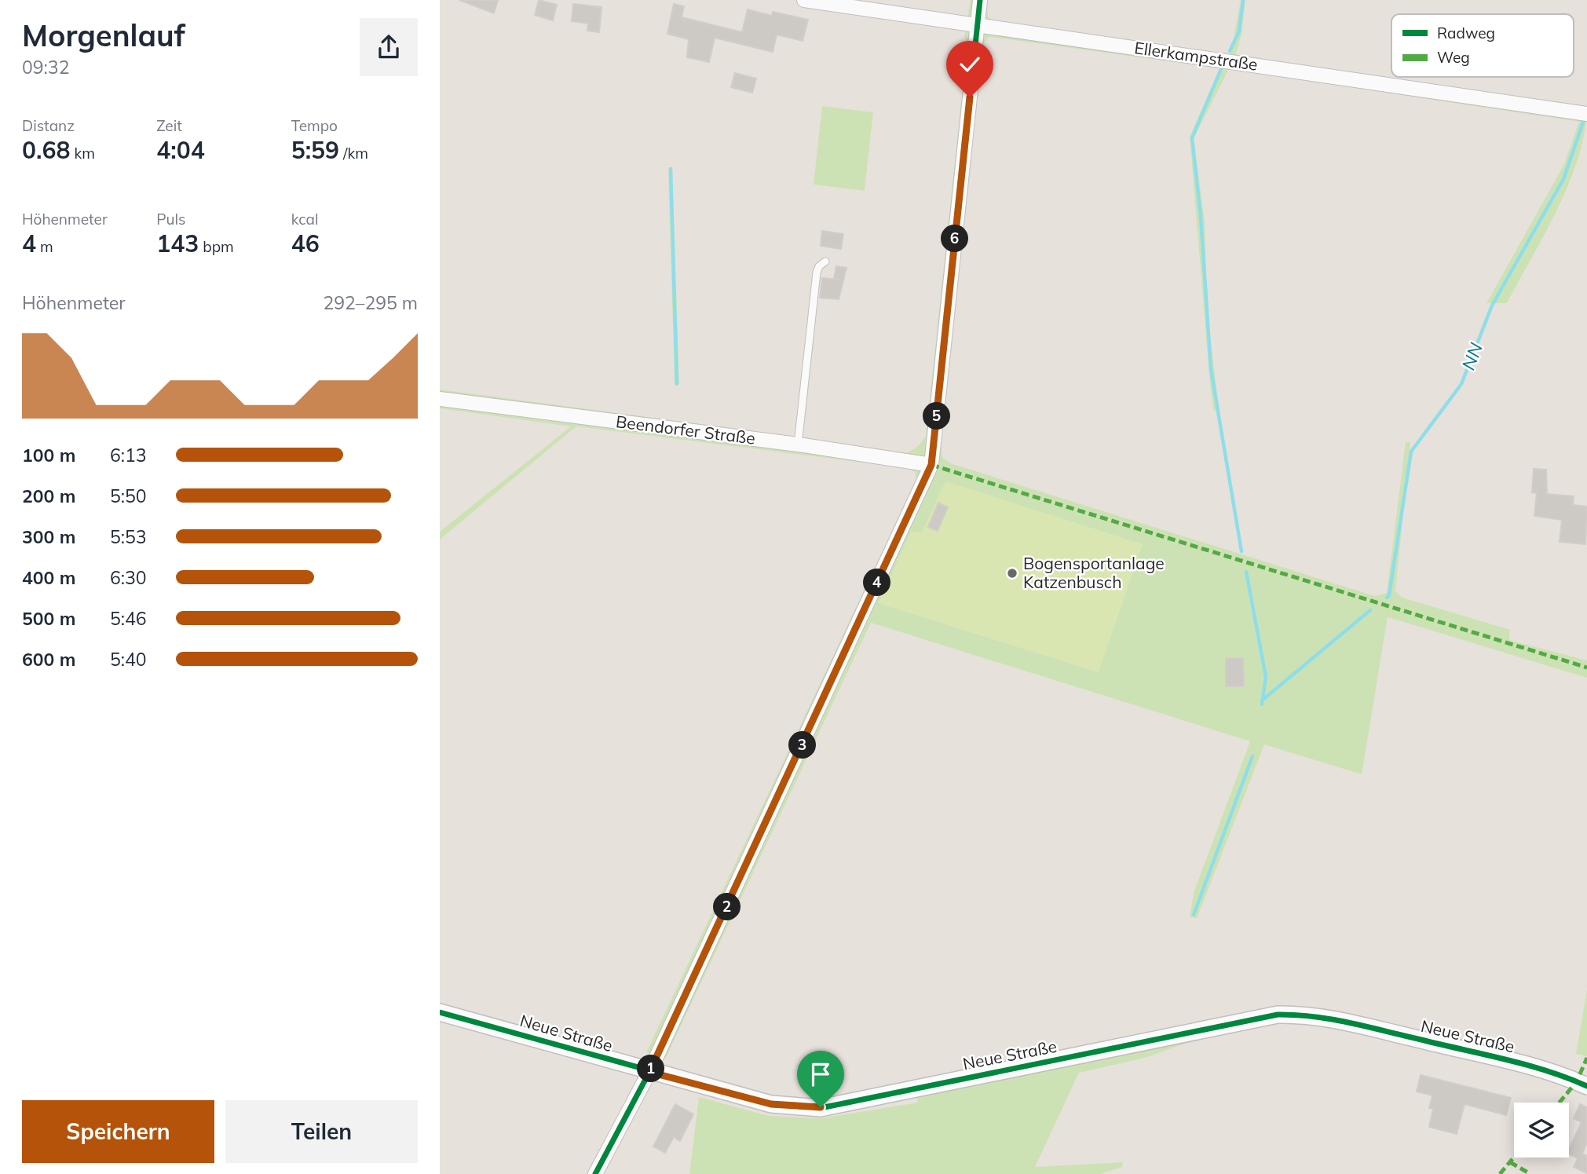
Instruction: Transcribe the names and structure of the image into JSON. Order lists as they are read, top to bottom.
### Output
{
  "streets": {
    "street": ["Ellerkampstraße", "Beendorfer Straße", "Neue Straße"]
  },
  "water": ["NN"],
  "places": ["Bogensportanlage Katzenbusch"],
  "legend": ["Radweg", "Weg"],
  "page": {
    "heading": ["Morgenlauf", "09:32"],
    "stats": [
      ["Distanz", "0.68 km"],
      ["Zeit", "4:04"],
      ["Tempo", "5:59 /km"],
      ["Höhenmeter", "4 m"],
      ["Puls", "143 bpm"],
      ["kcal", "46"]
    ],
    "pins": [
      "6",
      "5",
      "4",
      "3",
      "2",
      "1"
    ],
    "chart": ["Höhenmeter", "292–295 m"],
    "list": [
      {
        "name": "100 m",
        "note": "6:13"
      },
      {
        "name": "200 m",
        "note": "5:50"
      },
      {
        "name": "300 m",
        "note": "5:53"
      },
      {
        "name": "400 m",
        "note": "6:30"
      },
      {
        "name": "500 m",
        "note": "5:46"
      },
      {
        "name": "600 m",
        "note": "5:40"
      }
    ],
    "buttons": ["Speichern", "Teilen"]
  }
}
